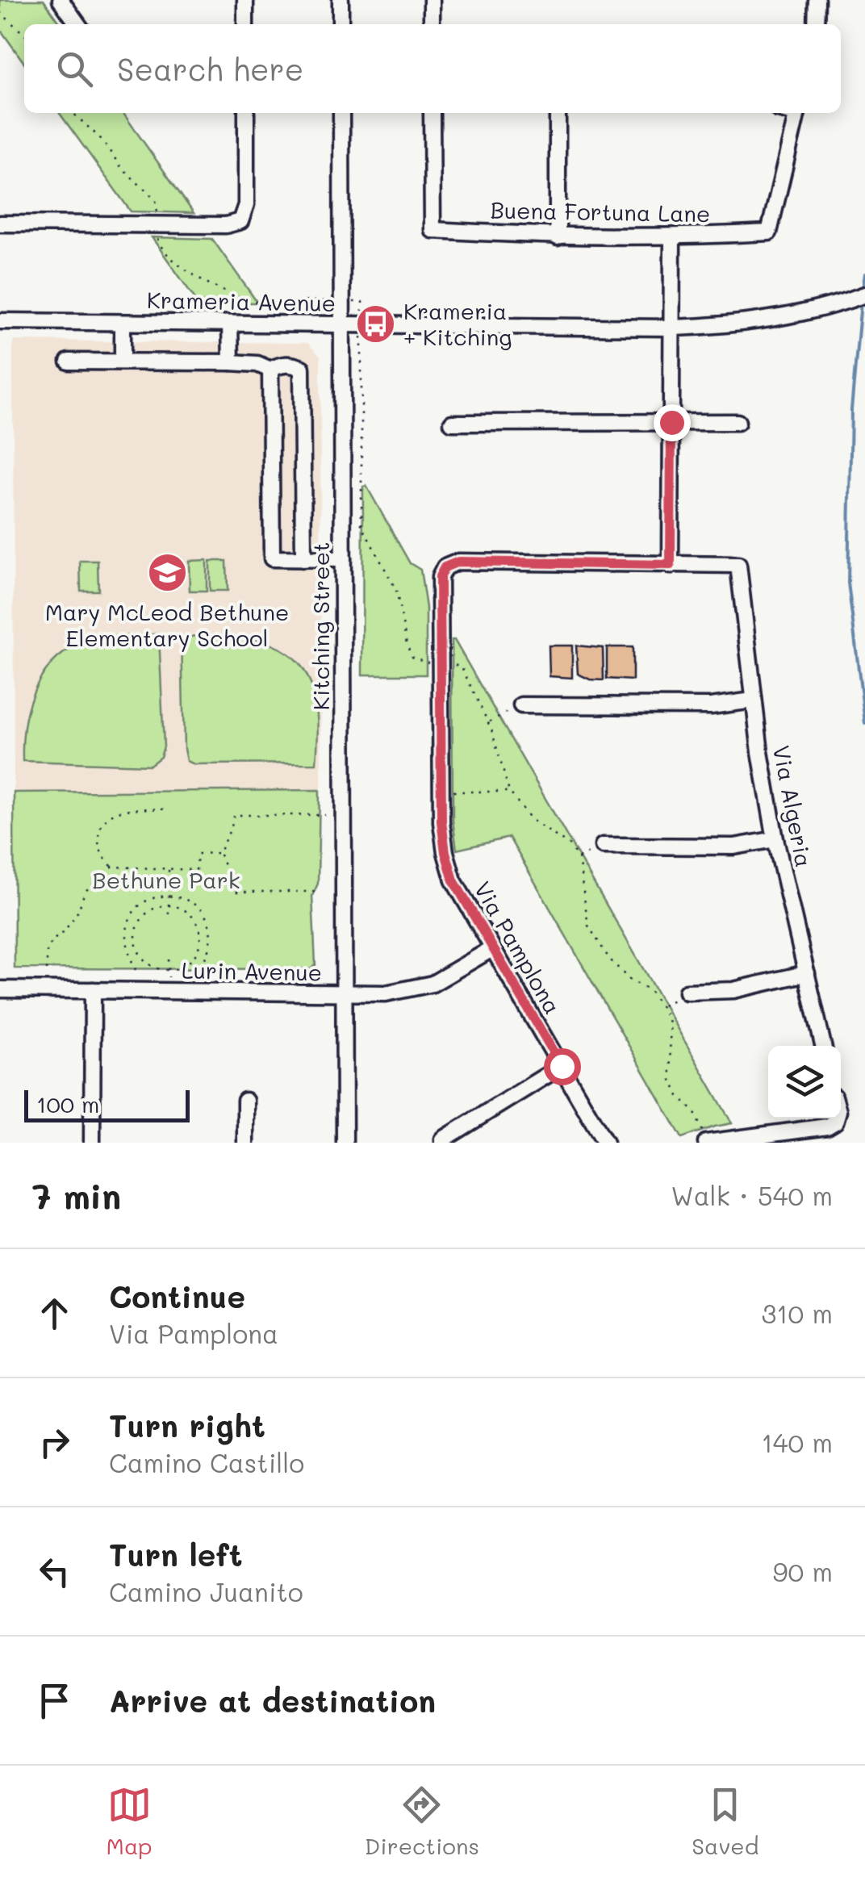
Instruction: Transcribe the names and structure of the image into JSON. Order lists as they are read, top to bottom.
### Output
{
  "streets": {
    "street": [
      "Buena Fortuna Lane",
      "Krameria Avenue",
      "Kitching Street",
      "Via Algeria",
      "Via Pamplona",
      "Lurin Avenue"
    ]
  },
  "crossings": [
    ["Krameria Avenue", "Kitching Street"],
    ["Kitching Street", "Lurin Avenue"],
    ["Via Algeria", "Via Pamplona"],
    ["Via Pamplona", "Lurin Avenue"]
  ],
  "parks": ["Bethune Park"],
  "places": {
    "bus stop": ["Krameria + Kitching"],
    "school or university": ["Mary McLeod Bethune Elementary School"]
  },
  "scale_bar": "100 m",
  "page": {
    "search": "Search here",
    "scale": "100 m",
    "heading": ["7 min", "Walk · 540 m"],
    "list": [
      ["Continue", "Via Pamplona", "310 m"],
      ["Turn right", "Camino Castillo", "140 m"],
      ["Turn left", "Camino Juanito", "90 m"],
      "Arrive at destination"
    ],
    "nav": ["Map", "Directions", "Saved"]
  }
}
